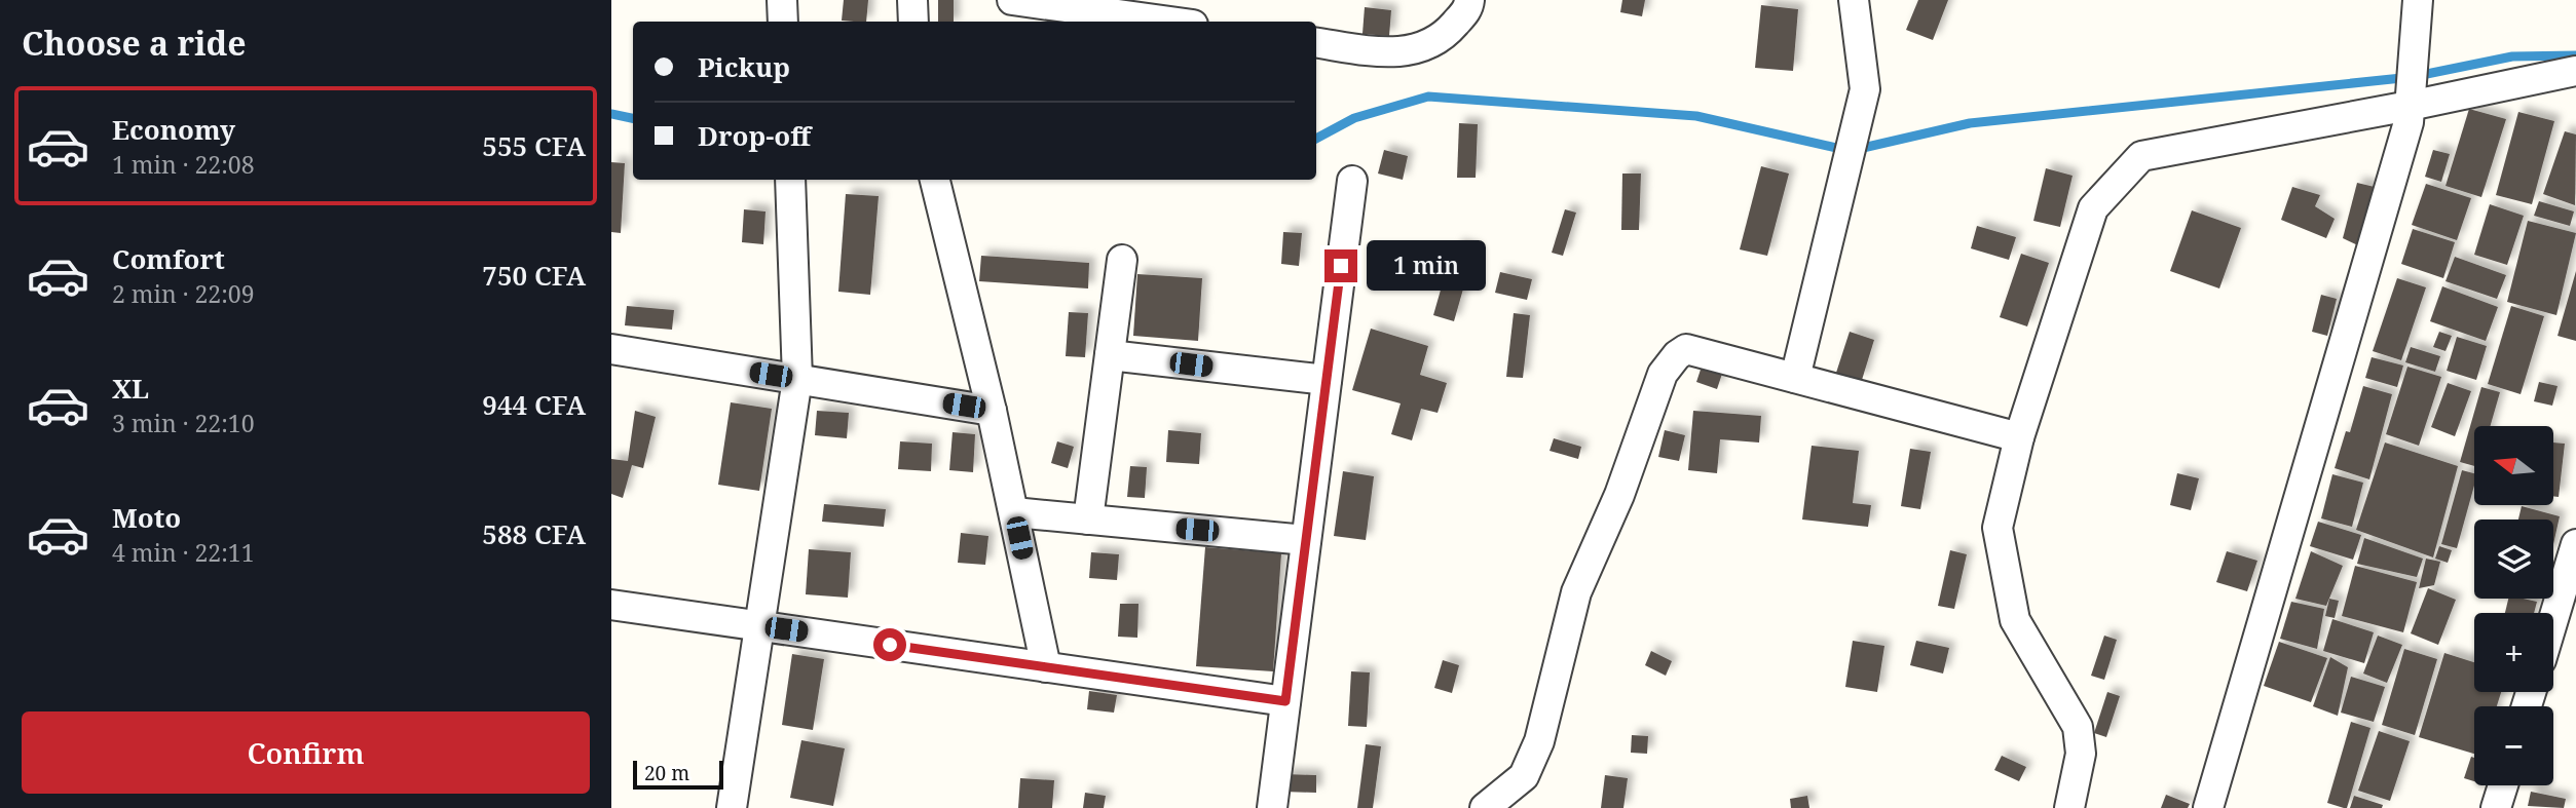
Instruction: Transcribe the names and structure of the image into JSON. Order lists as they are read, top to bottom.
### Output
{
  "scale_bar": "20 m",
  "north": "left",
  "page": {
    "heading": "Choose a ride",
    "banner": ["Pickup", "Drop-off"],
    "list": [
      {
        "name": "Economy",
        "note": "1 min · 22:08",
        "value": "555 CFA"
      },
      {
        "name": "Comfort",
        "note": "2 min · 22:09",
        "value": "750 CFA"
      },
      {
        "name": "XL",
        "note": "3 min · 22:10",
        "value": "944 CFA"
      },
      {
        "name": "Moto",
        "note": "4 min · 22:11",
        "value": "588 CFA"
      }
    ],
    "bubble": "1 min",
    "map_buttons": ["+", "−"],
    "buttons": "Confirm",
    "scale": "20 m"
  }
}
